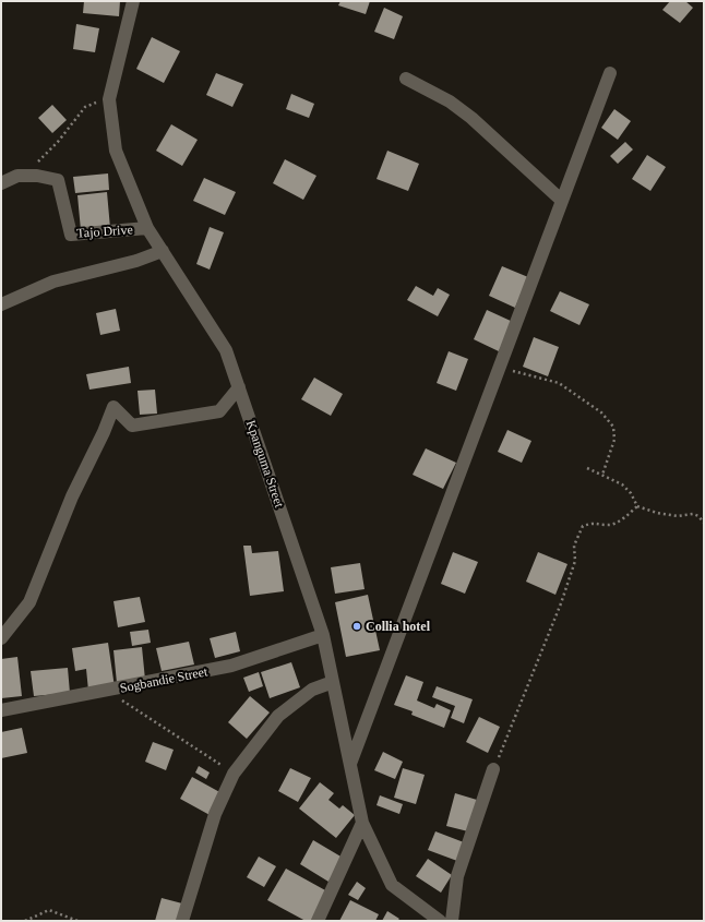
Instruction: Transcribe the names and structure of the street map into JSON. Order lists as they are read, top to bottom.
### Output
{
  "streets": {
    "street": ["Tajo Drive", "Kpanguma Street", "Sogbandie Street"]
  },
  "crossings": [
    ["Tajo Drive", "Kpanguma Street"],
    ["Kpanguma Street", "Sogbandie Street"]
  ],
  "places": ["Collia hotel"]
}
